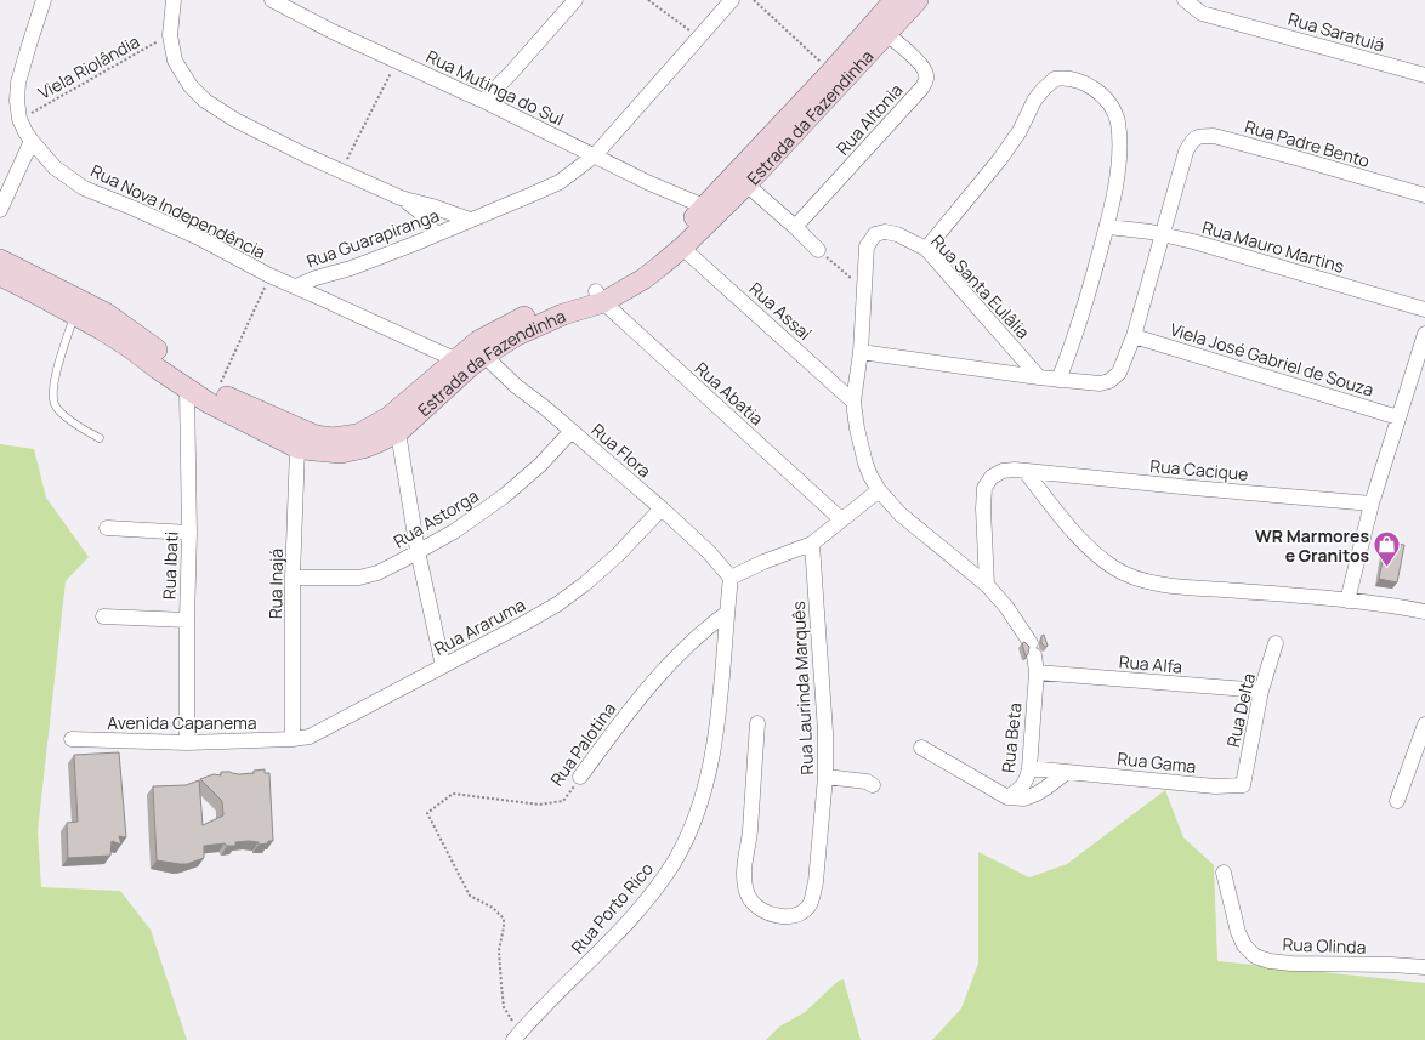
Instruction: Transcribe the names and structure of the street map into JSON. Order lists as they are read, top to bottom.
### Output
{
  "streets": {
    "main road": ["Estrada da Fazendinha"],
    "street": [
      "Rua Saratuiá",
      "Rua Mutinga do Sul",
      "Rua Altonia",
      "Rua Padre Bento",
      "Rua Nova Independência",
      "Rua Guarapiranga",
      "Rua Mauro Martins",
      "Rua Santa Eulâlia",
      "Rua Assaí",
      "Viela José Gabriel de Souza",
      "Rua Abatia",
      "Rua Flora",
      "Rua Cacique",
      "Rua Astorga",
      "Rua Ibati",
      "Rua Inajá",
      "Rua Araruma",
      "Rua Alfa",
      "Rua Laurinda Marquês",
      "Rua Delta",
      "Avenida Capanema",
      "Rua Beta",
      "Rua Palotina",
      "Rua Gama",
      "Rua Porto Rico",
      "Rua Olinda"
    ],
    "path": ["Viela Riolândia"]
  },
  "crossings": [
    ["Viela Riolândia", "Rua Nova Independência"],
    ["Rua Mutinga do Sul", "Estrada da Fazendinha"],
    ["Rua Mutinga do Sul", "Rua Guarapiranga"],
    ["Estrada da Fazendinha", "Rua Altonia"],
    ["Estrada da Fazendinha", "Rua Nova Independência"],
    ["Estrada da Fazendinha", "Rua Assaí"],
    ["Estrada da Fazendinha", "Rua Abatia"],
    ["Estrada da Fazendinha", "Rua Flora"],
    ["Estrada da Fazendinha", "Rua Ibati"],
    ["Estrada da Fazendinha", "Rua Inajá"],
    ["Rua Padre Bento", "Rua Mauro Martins"],
    ["Rua Nova Independência", "Rua Guarapiranga"],
    ["Rua Nova Independência", "Rua Flora"],
    ["Rua Santa Eulâlia", "Rua Assaí"],
    ["Rua Santa Eulâlia", "Rua Cacique"],
    ["Rua Santa Eulâlia", "Rua Beta"],
    ["Rua Flora", "Rua Astorga"],
    ["Rua Flora", "Rua Araruma"],
    ["Rua Flora", "Rua Porto Rico"],
    ["Rua Astorga", "Rua Inajá"],
    ["Rua Ibati", "Avenida Capanema"],
    ["Rua Inajá", "Rua Araruma"],
    ["Rua Inajá", "Avenida Capanema"],
    ["Rua Araruma", "Avenida Capanema"],
    ["Rua Alfa", "Rua Delta"],
    ["Rua Alfa", "Rua Beta"],
    ["Rua Delta", "Rua Gama"],
    ["Rua Beta", "Rua Gama"],
    ["Rua Palotina", "Rua Porto Rico"]
  ],
  "places": {
    "shop": ["WR Marmores e Granitos"]
  }
}
